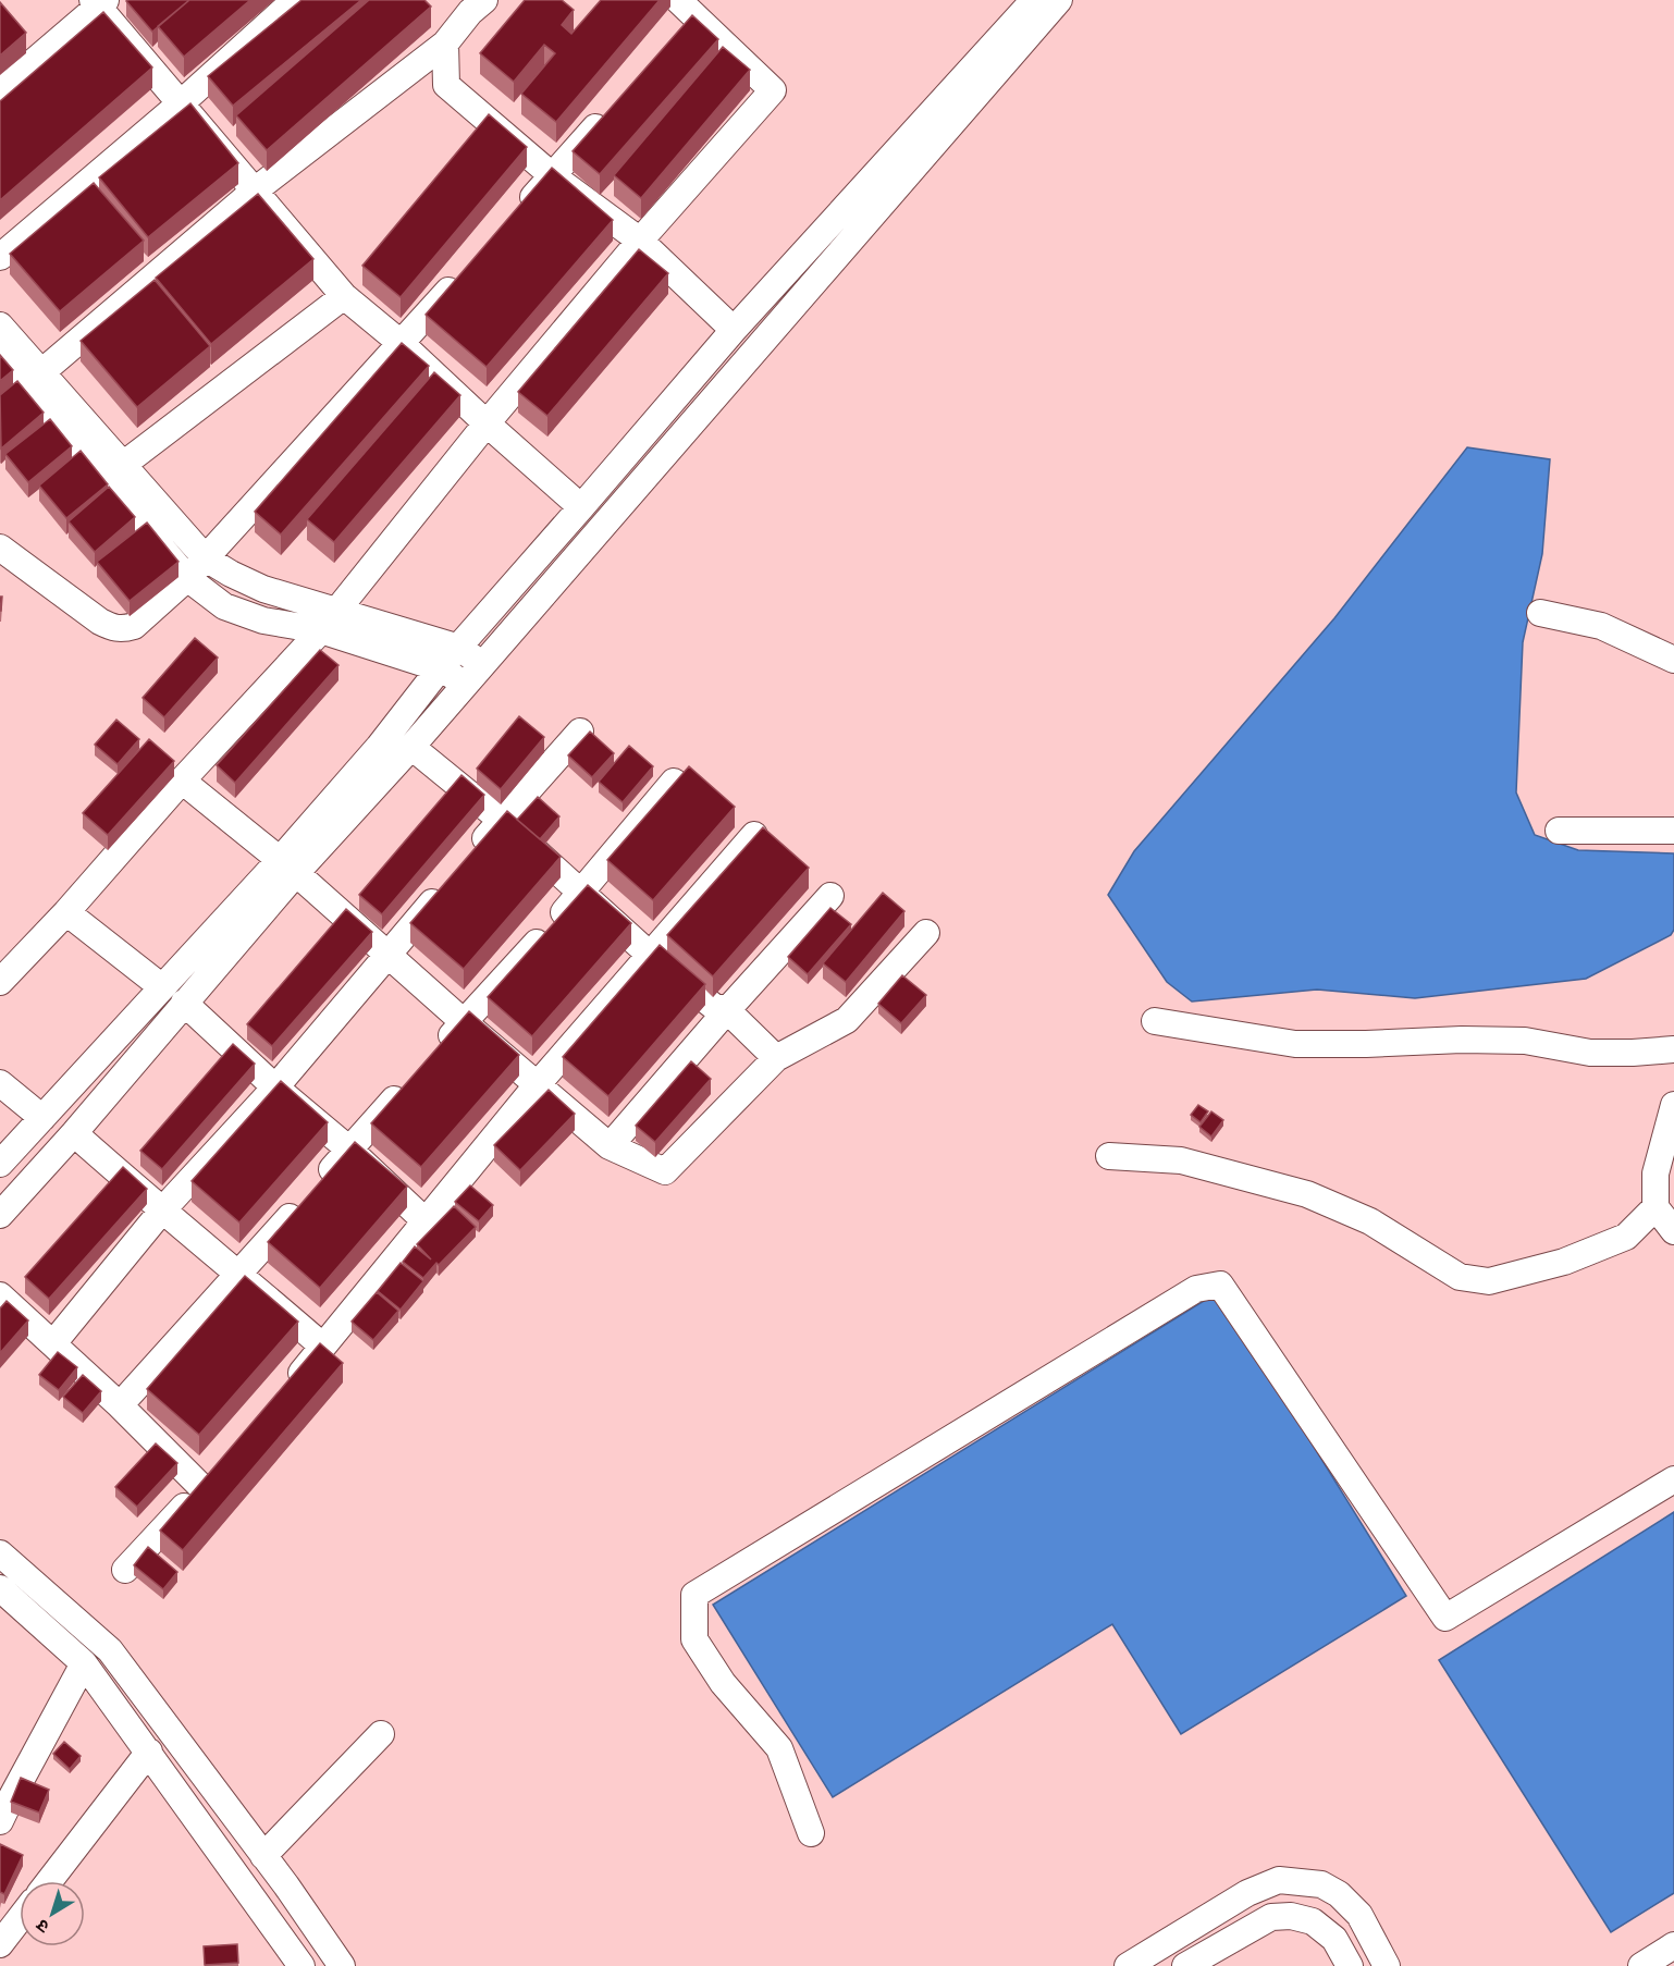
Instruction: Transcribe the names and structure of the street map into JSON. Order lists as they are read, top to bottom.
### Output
{
  "north": "bottom left"
}
